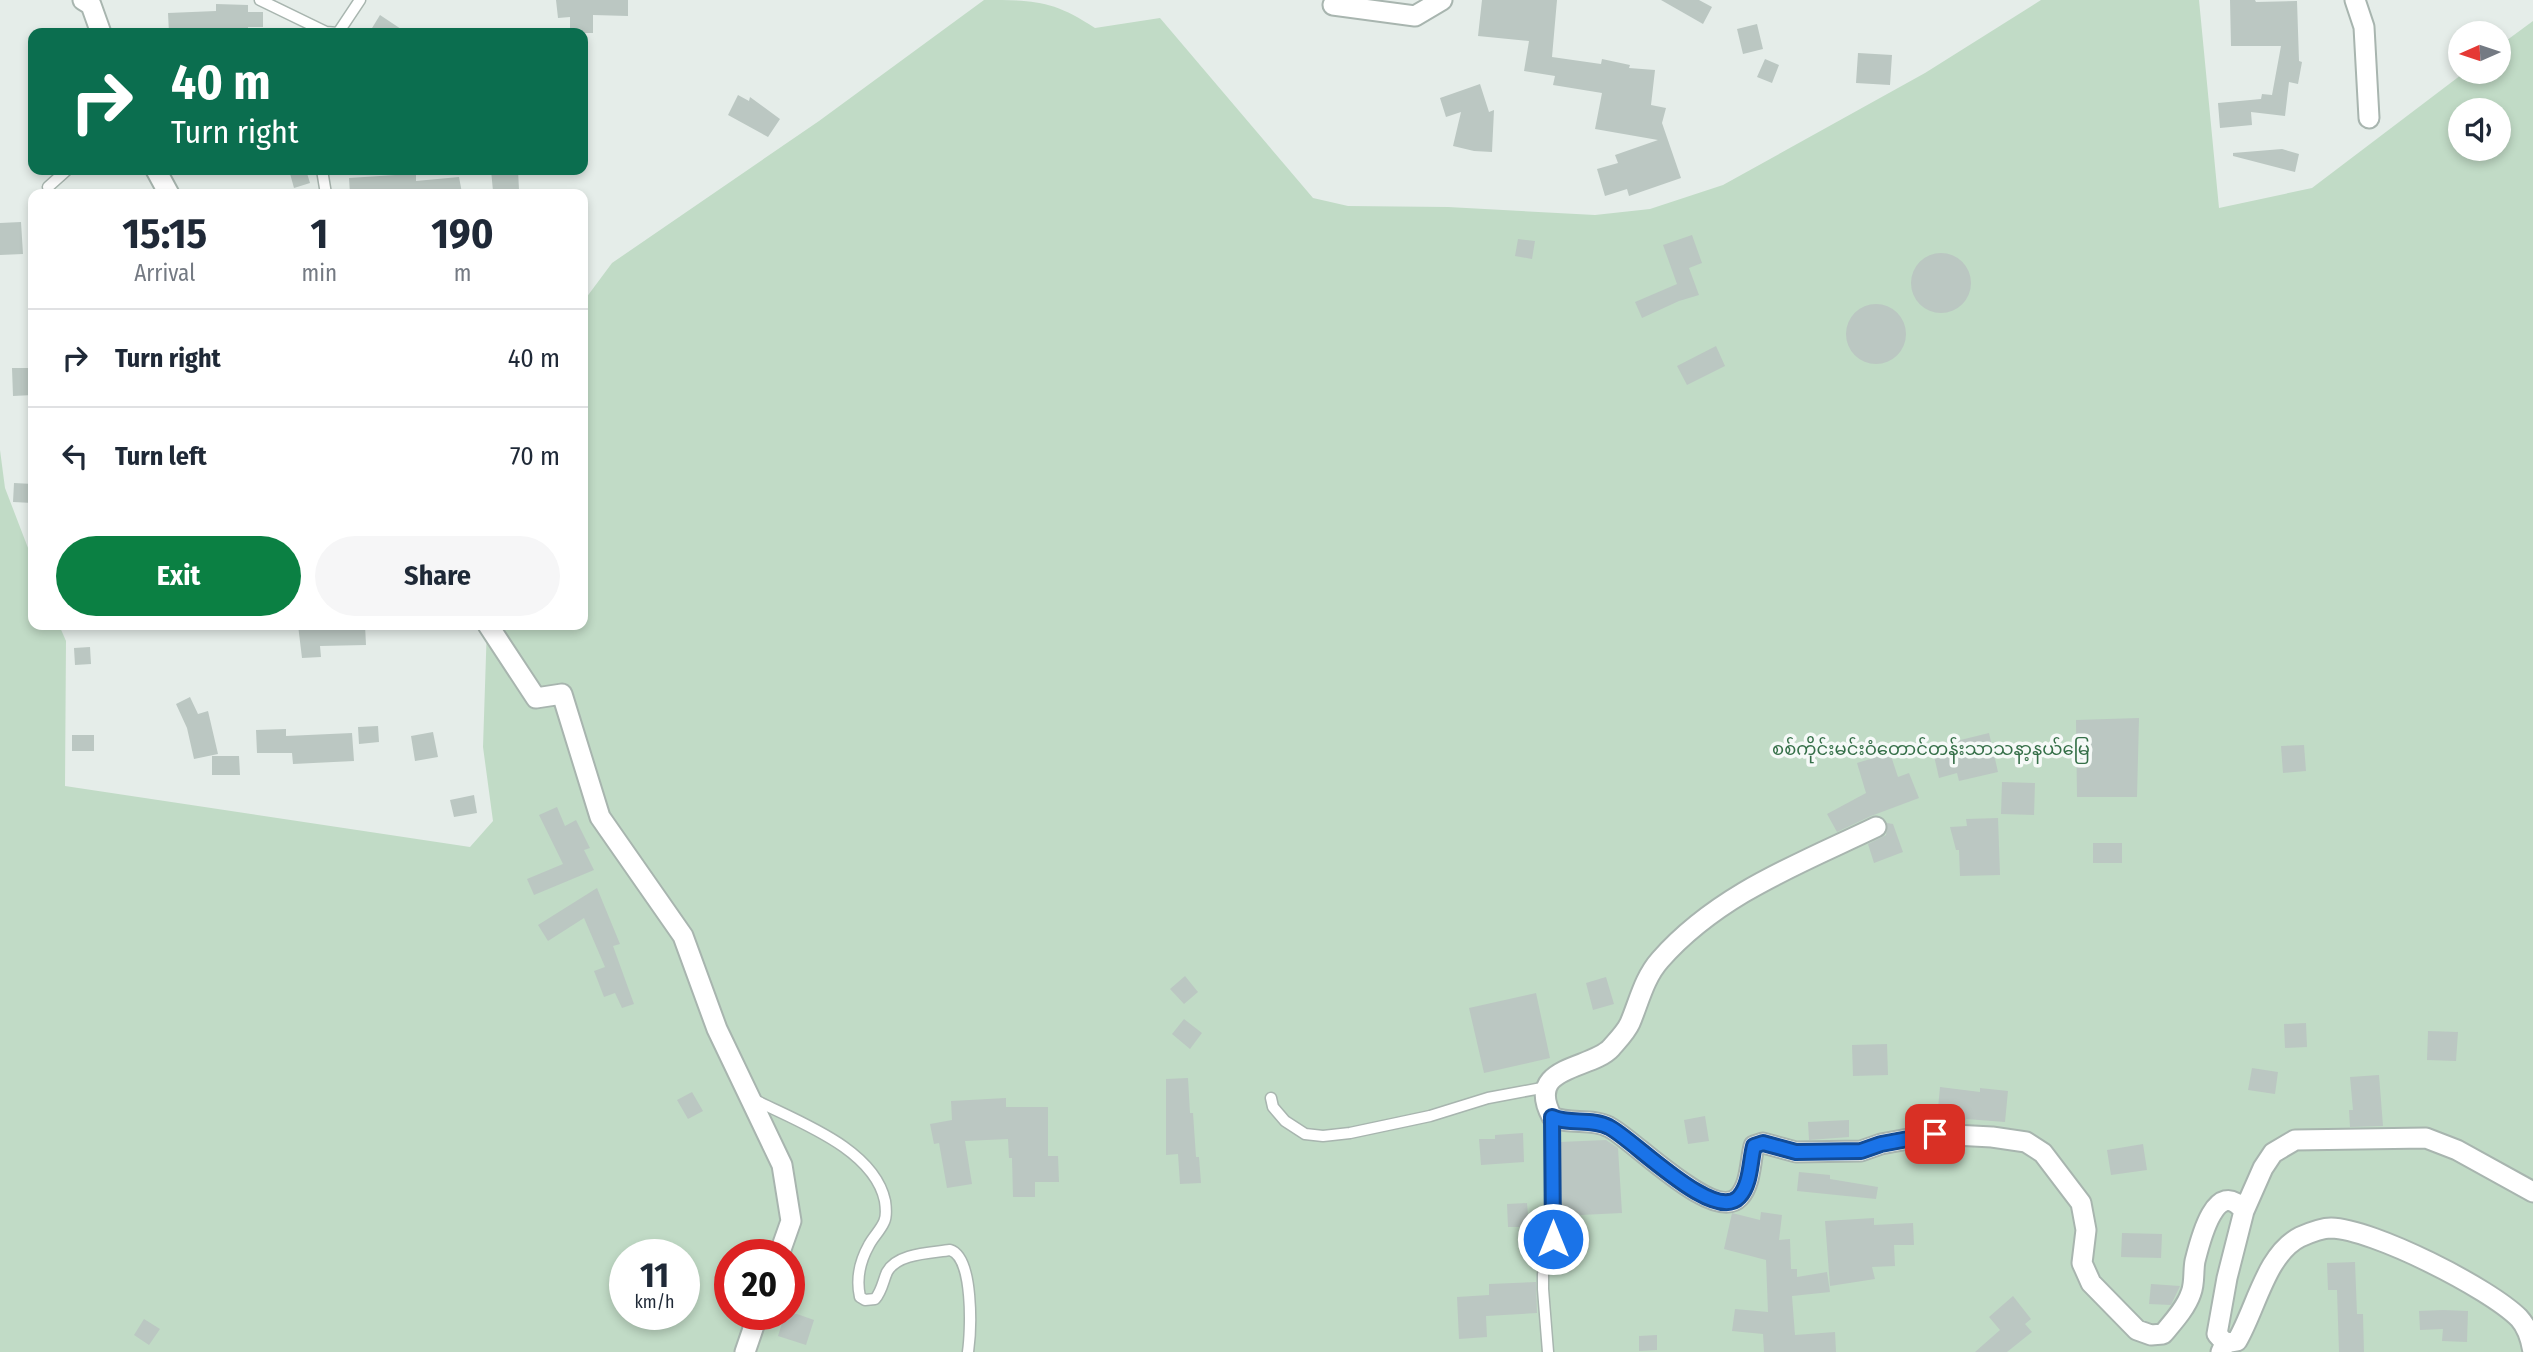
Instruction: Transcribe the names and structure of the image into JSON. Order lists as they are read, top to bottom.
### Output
{
  "parks": ["စစ်ကိုင်းမင်းဝံတောင်တန်းသာသနာ့နယ်မြေ"],
  "north": "left",
  "page": {
    "turn": ["40 m", "Turn right"],
    "eta": [
      "15:15",
      "Arrival",
      "1",
      "min",
      "190",
      "m"
    ],
    "list": [
      {
        "name": "Turn right",
        "value": "40 m"
      },
      {
        "name": "Turn left",
        "value": "70 m"
      }
    ],
    "buttons": ["Exit", "Share"],
    "speed": "11 km/h",
    "limit": "20"
  }
}
